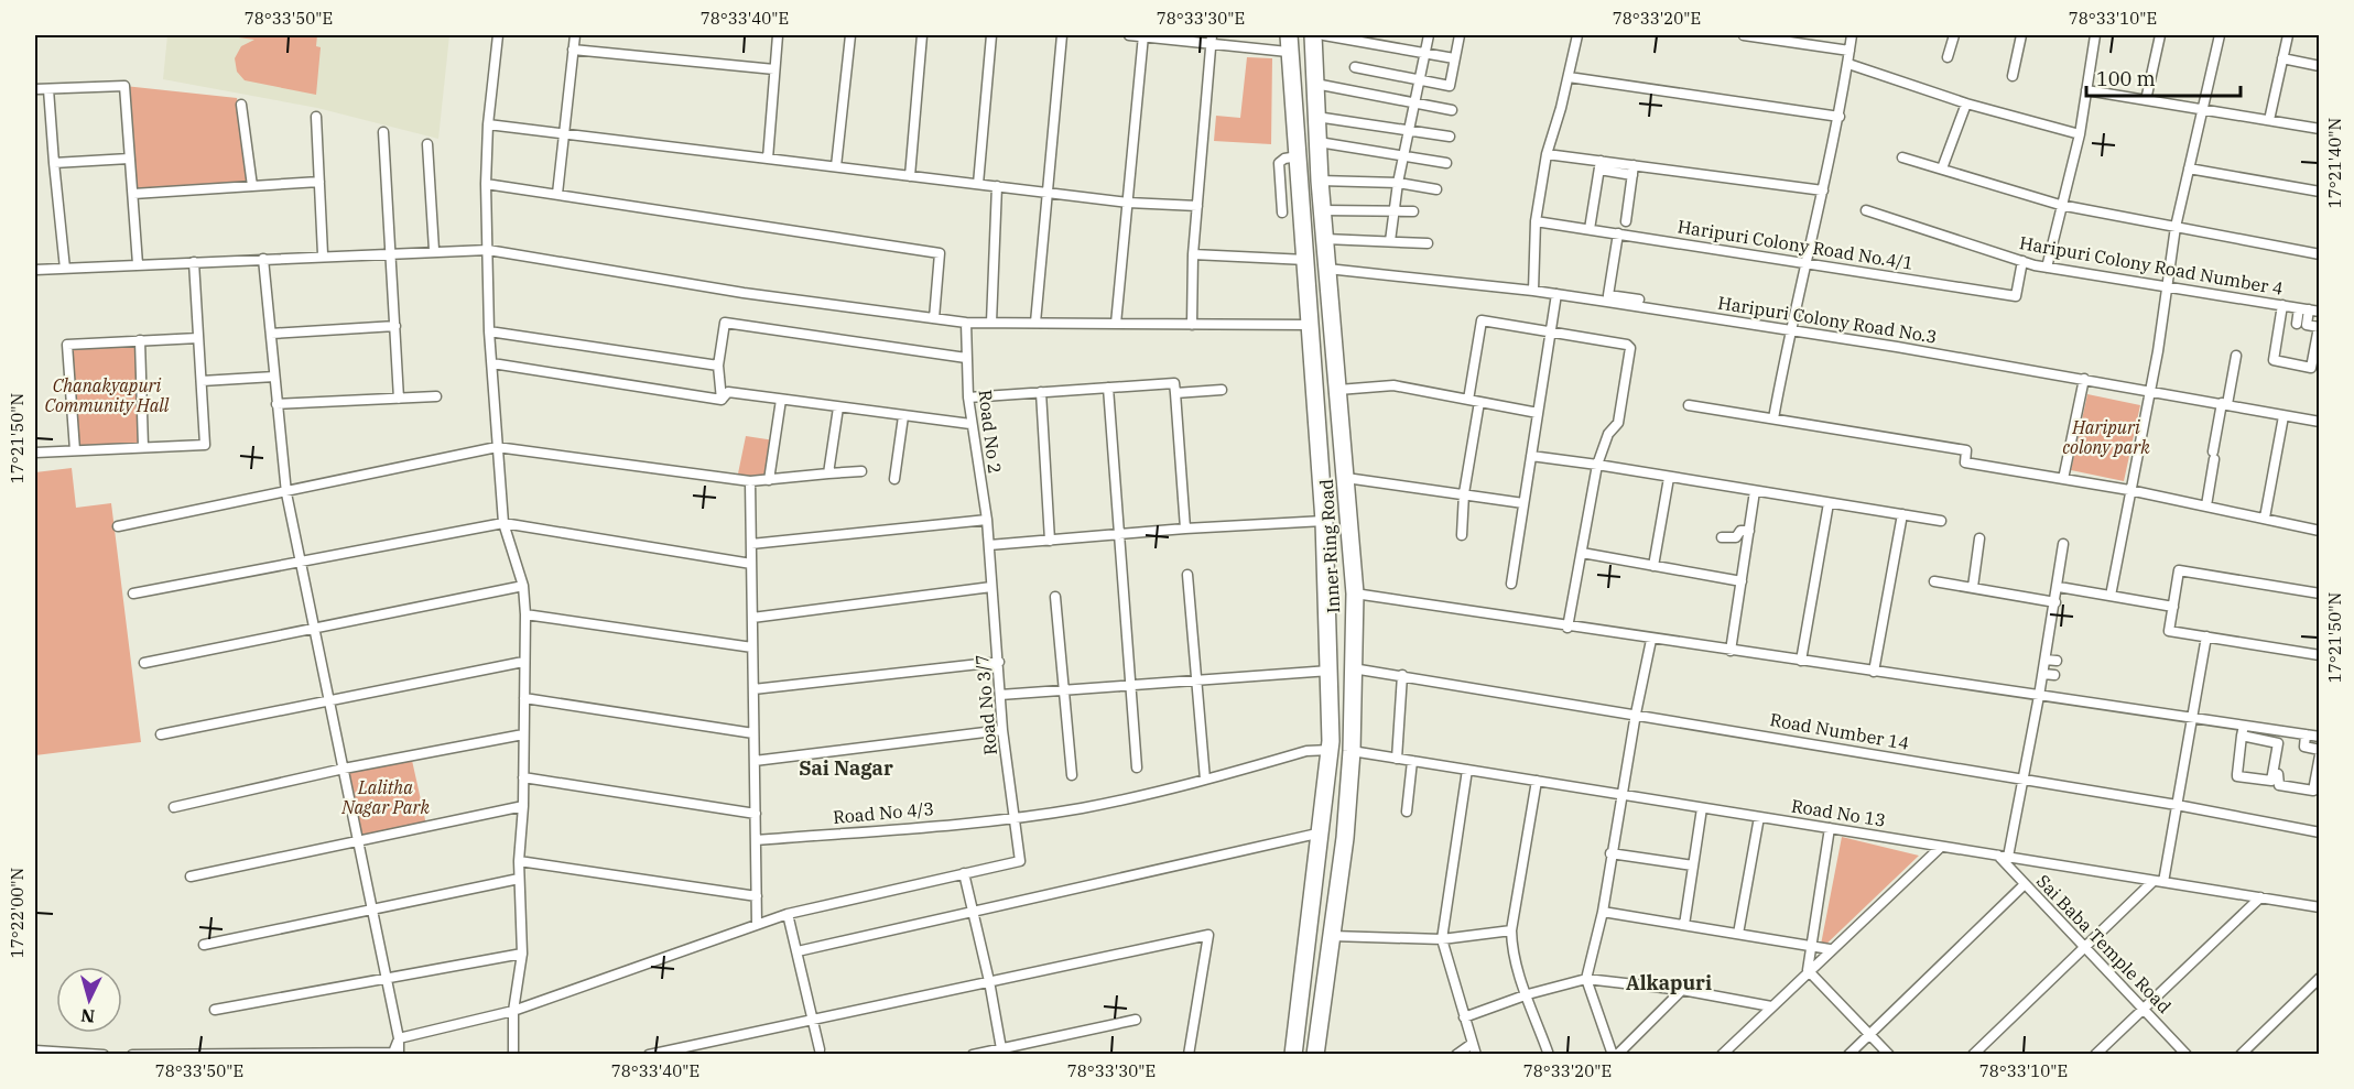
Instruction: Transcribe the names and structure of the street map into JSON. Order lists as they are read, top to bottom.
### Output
{
  "streets": {
    "highway": ["Inner Ring Road"],
    "street": [
      "Haripuri Colony Road No.4/1",
      "Haripuri Colony Road Number 4",
      "Haripuri Colony Road No.3",
      "Road No 2",
      "Road No 3/7",
      "Road Number 14",
      "Road No 4/3",
      "Road No 13",
      "Sai Baba Temple Road"
    ]
  },
  "crossings": [
    ["Haripuri Colony Road No.4/1", "Haripuri Colony Road Number 4"],
    ["Haripuri Colony Road No.3", "Inner Ring Road"],
    ["Road No 2", "Road No 3/7"],
    ["Inner Ring Road", "Road Number 14"],
    ["Inner Ring Road", "Road No 4/3"],
    ["Inner Ring Road", "Road No 13"],
    ["Road No 3/7", "Road No 4/3"],
    ["Road No 13", "Sai Baba Temple Road"]
  ],
  "districts": ["Sai Nagar", "Alkapuri"],
  "parks": ["Chanakyapuri Community Hall", "Haripuri colony park", "Lalitha Nagar Park"],
  "scale_bar": "100 m",
  "north": "bottom",
  "coordinates": [
    "78°33'50\"E",
    "78°33'40\"E",
    "78°33'30\"E",
    "78°33'20\"E",
    "78°33'10\"E",
    "17°21'40\"N",
    "17°21'50\"N",
    "17°22'00\"N"
  ]
}
